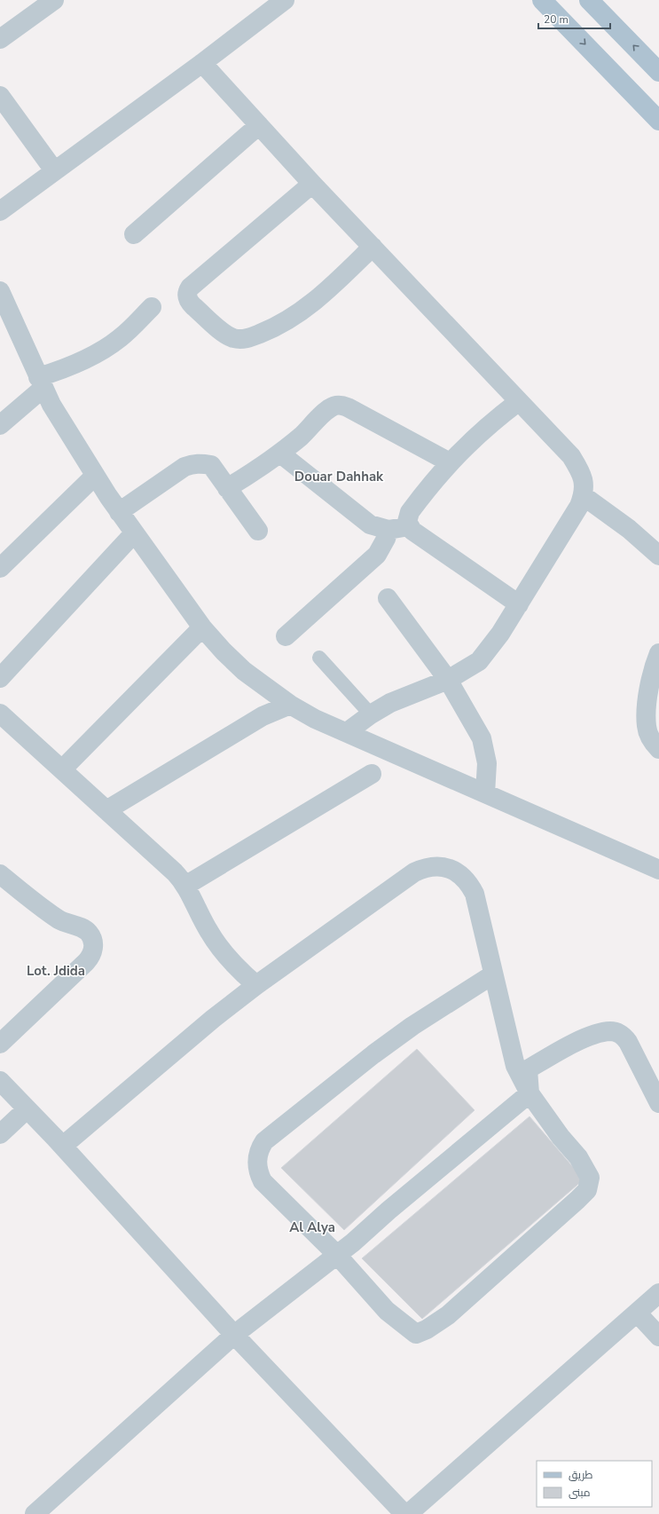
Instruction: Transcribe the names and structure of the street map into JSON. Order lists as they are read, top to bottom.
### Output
{
  "districts": ["Douar Dahhak", "Lot. Jdida", "Al Alya"],
  "legend": ["طريق", "مبنى"],
  "scale_bar": "20 m"
}
